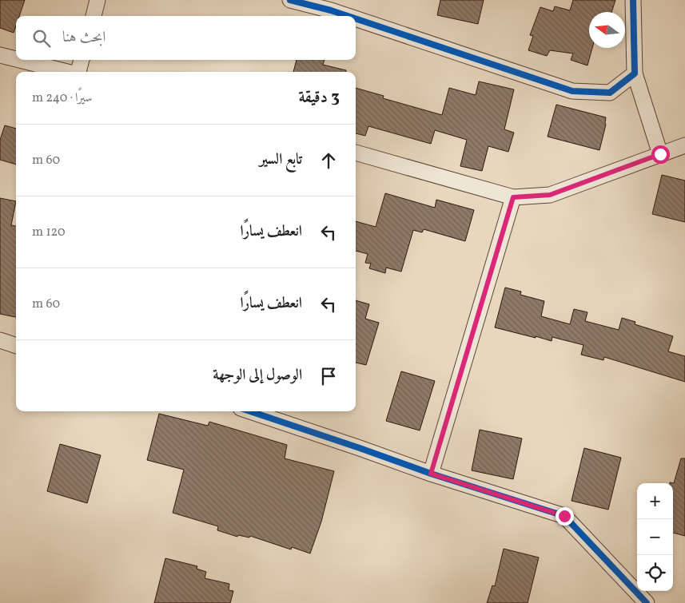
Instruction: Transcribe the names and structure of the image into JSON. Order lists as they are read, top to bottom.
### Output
{
  "north": "left",
  "page": {
    "search": "ابحث هنا",
    "heading": ["3 دقيقة", "سيرًا · 240 m"],
    "list": [
      ["تابع السير", "60 m"],
      ["انعطف يسارًا", "120 m"],
      ["انعطف يسارًا", "60 m"],
      "الوصول إلى الوجهة"
    ],
    "map_buttons": ["+", "−"]
  }
}
